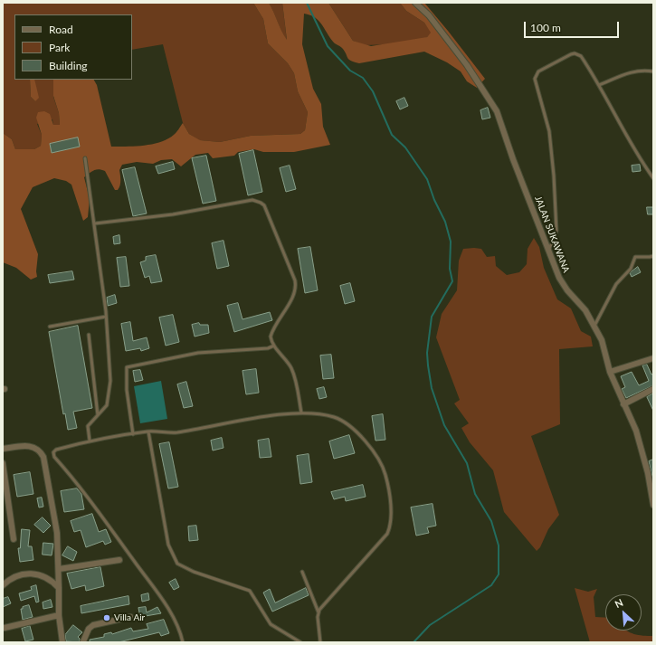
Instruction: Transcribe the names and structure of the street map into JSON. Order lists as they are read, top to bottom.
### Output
{
  "streets": {
    "street": ["JALAN SUKAWANA"]
  },
  "places": ["Villa Air"],
  "legend": ["Road", "Park", "Building"],
  "scale_bar": "100 m",
  "north": "top left"
}
